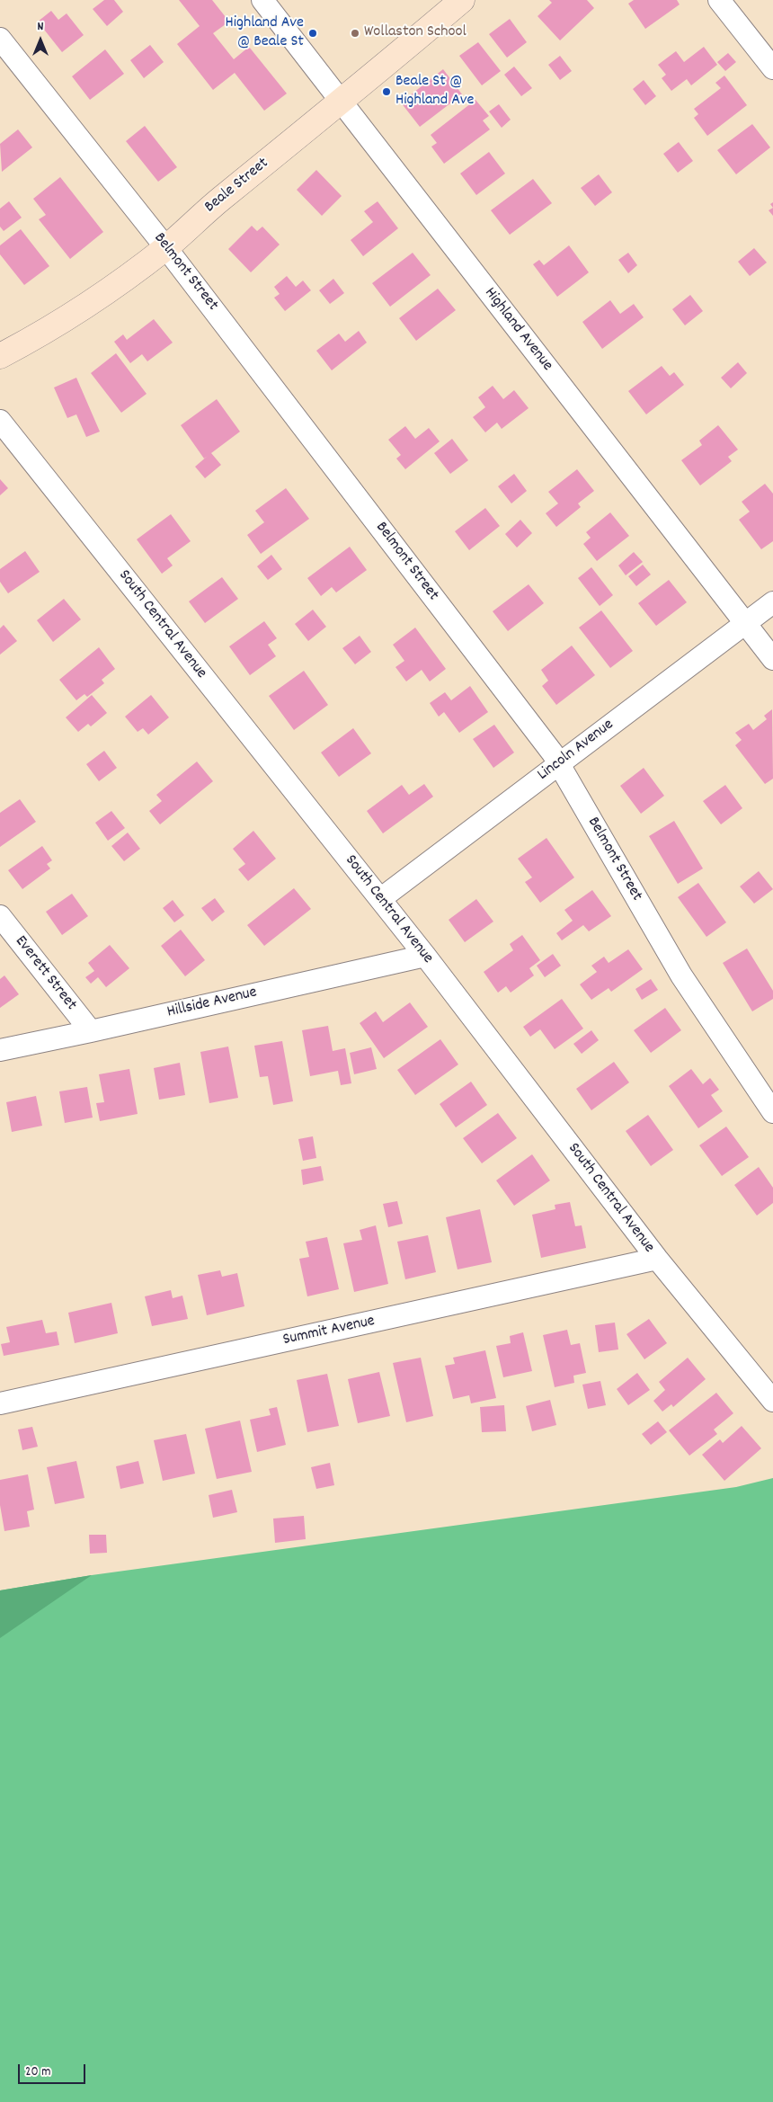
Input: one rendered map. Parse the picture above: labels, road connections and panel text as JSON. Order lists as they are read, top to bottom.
{
  "streets": {
    "main road": ["Beale Street"],
    "street": [
      "Belmont Street",
      "Highland Avenue",
      "South Central Avenue",
      "Lincoln Avenue",
      "Everett Street",
      "Hillside Avenue",
      "Summit Avenue"
    ]
  },
  "crossings": [
    ["Beale Street", "Belmont Street"],
    ["Beale Street", "Highland Avenue"],
    ["Belmont Street", "Lincoln Avenue"],
    ["Highland Avenue", "Lincoln Avenue"],
    ["South Central Avenue", "Lincoln Avenue"],
    ["South Central Avenue", "Hillside Avenue"],
    ["South Central Avenue", "Summit Avenue"],
    ["Everett Street", "Hillside Avenue"]
  ],
  "places": ["Highland Ave @ Beale St", "Wollaston School", "Beale St @ Highland Ave"],
  "scale_bar": "20 m",
  "north": "top"
}
